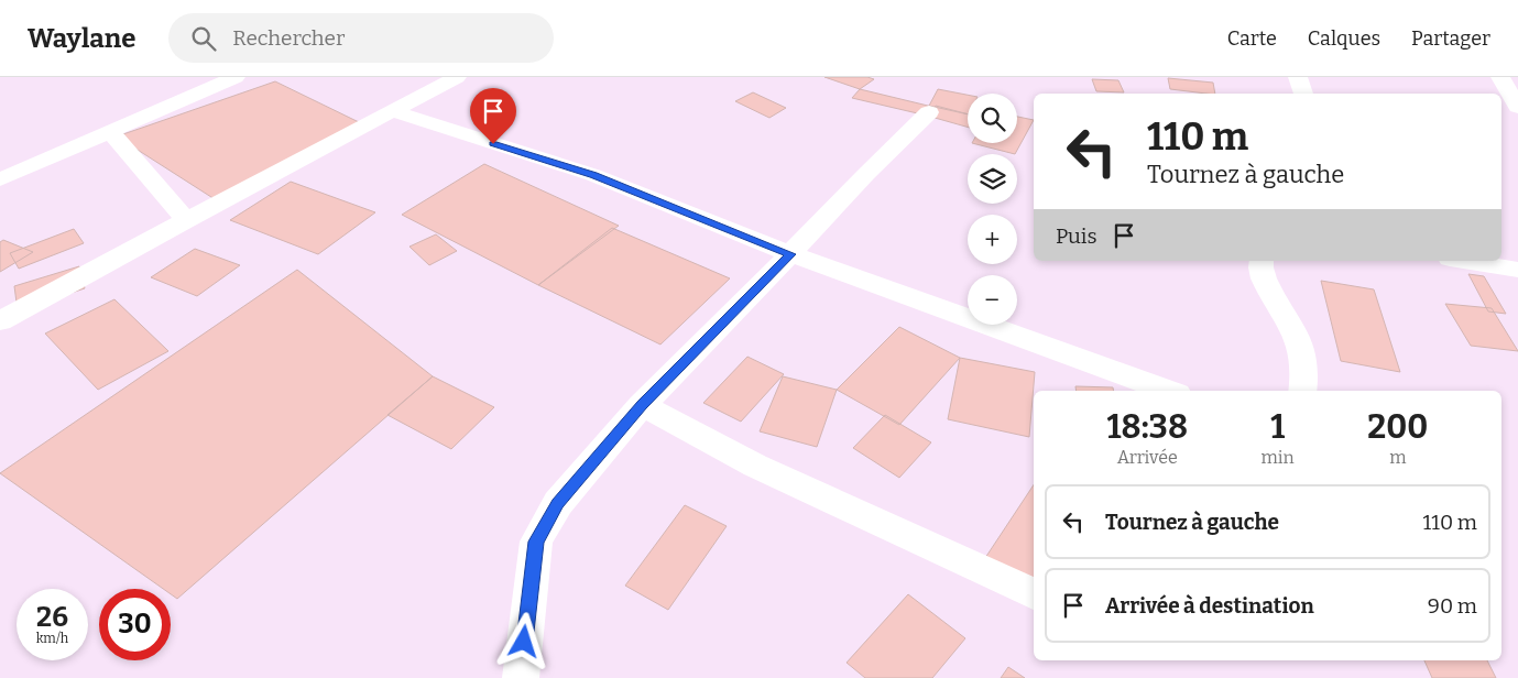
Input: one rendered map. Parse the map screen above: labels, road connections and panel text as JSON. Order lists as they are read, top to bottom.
{
  "page": {
    "header": "Waylane",
    "search": "Rechercher",
    "nav": ["Carte", "Calques", "Partager"],
    "map_buttons": ["+", "−"],
    "turn": ["110 m", "Tournez à gauche"],
    "then": "Puis",
    "eta": [
      "18:38",
      "Arrivée",
      "1",
      "min",
      "200",
      "m"
    ],
    "list": [
      {
        "name": "Tournez à gauche",
        "value": "110 m"
      },
      {
        "name": "Arrivée à destination",
        "value": "90 m"
      }
    ],
    "speed": "26 km/h",
    "limit": "30"
  }
}
